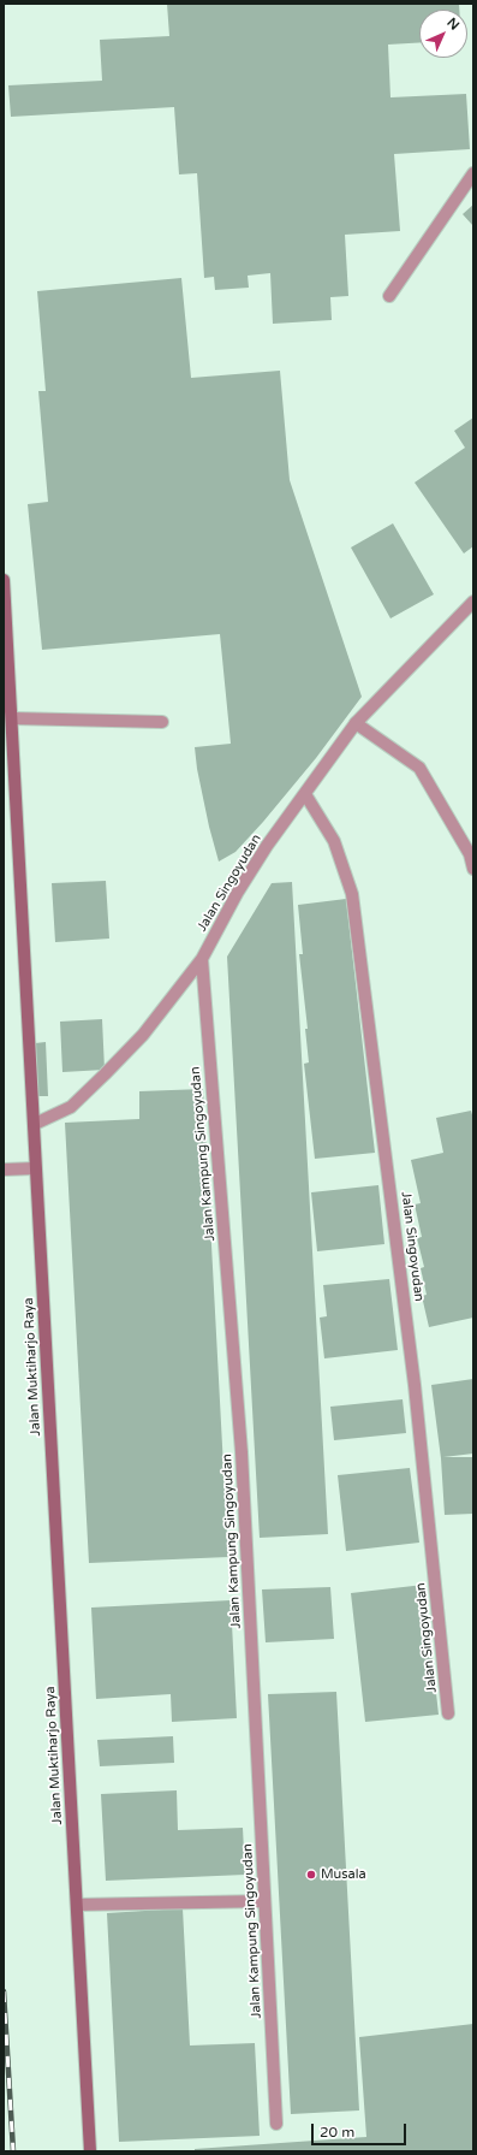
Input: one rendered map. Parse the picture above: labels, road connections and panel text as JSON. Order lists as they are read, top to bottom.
{
  "streets": {
    "street": ["Jalan Singoyudan", "Jalan Kampung Singoyudan", "Jalan Muktiharjo Raya"]
  },
  "crossings": [
    ["Jalan Singoyudan", "Jalan Kampung Singoyudan"],
    ["Jalan Singoyudan", "Jalan Muktiharjo Raya"]
  ],
  "places": ["Musala"],
  "scale_bar": "20 m",
  "north": "top right"
}
